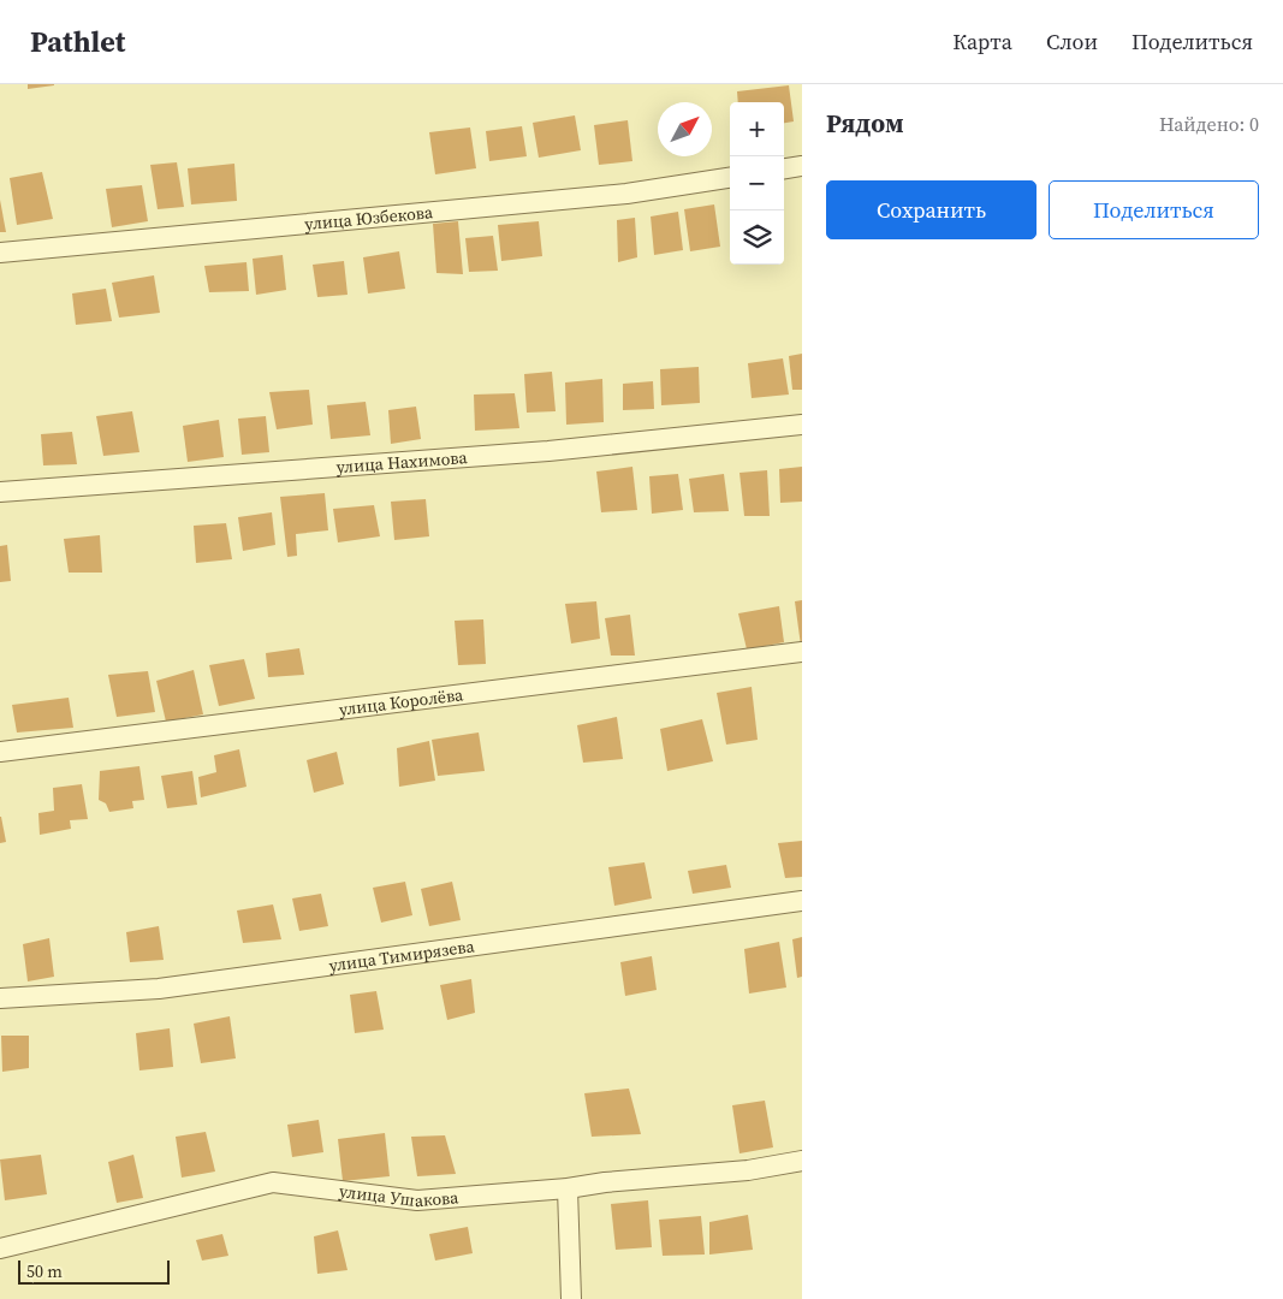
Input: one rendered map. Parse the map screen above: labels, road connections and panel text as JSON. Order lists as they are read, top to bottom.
{
  "streets": {
    "street": [
      "улица Юзбекова",
      "улица Нахимова",
      "улица Королёва",
      "улица Тимирязева",
      "улица Ушакова"
    ]
  },
  "scale_bar": "50 m",
  "north": "top right",
  "page": {
    "header": "Pathlet",
    "nav": ["Карта", "Слои", "Поделиться"],
    "heading": ["Рядом", "Найдено: 0"],
    "map_buttons": ["+", "−"],
    "buttons": ["Сохранить", "Поделиться"],
    "scale": "50 m"
  }
}
